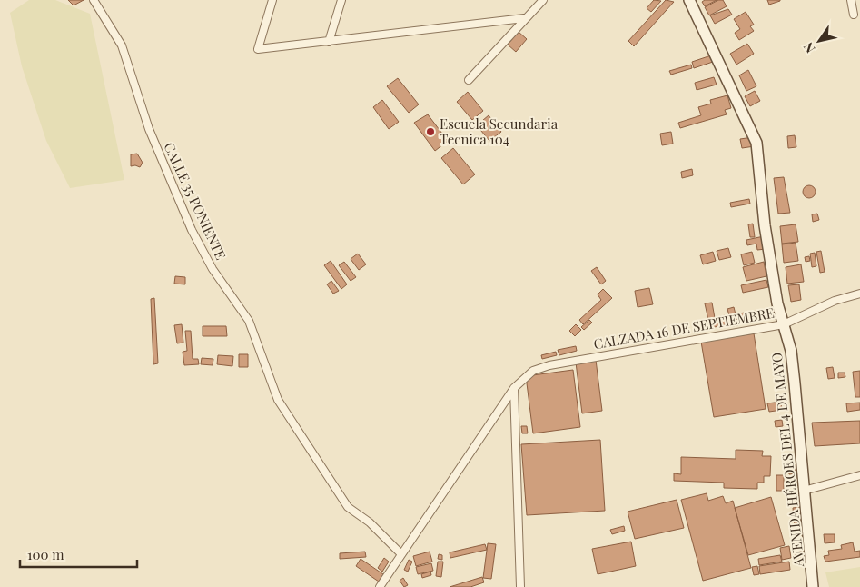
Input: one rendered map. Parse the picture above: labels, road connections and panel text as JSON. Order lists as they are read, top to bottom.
{
  "streets": {
    "main road": ["AVENIDA HÉROES DEL 4 DE MAYO"],
    "street": ["CALLE 35 PONIENTE", "CALZADA 16 DE SEPTIEMBRE"]
  },
  "crossings": [
    ["CALLE 35 PONIENTE", "CALZADA 16 DE SEPTIEMBRE"],
    ["CALZADA 16 DE SEPTIEMBRE", "AVENIDA HÉROES DEL 4 DE MAYO"]
  ],
  "places": ["Escuela Secundaria Tecnica 104"],
  "scale_bar": "100 m",
  "north": "bottom left"
}
